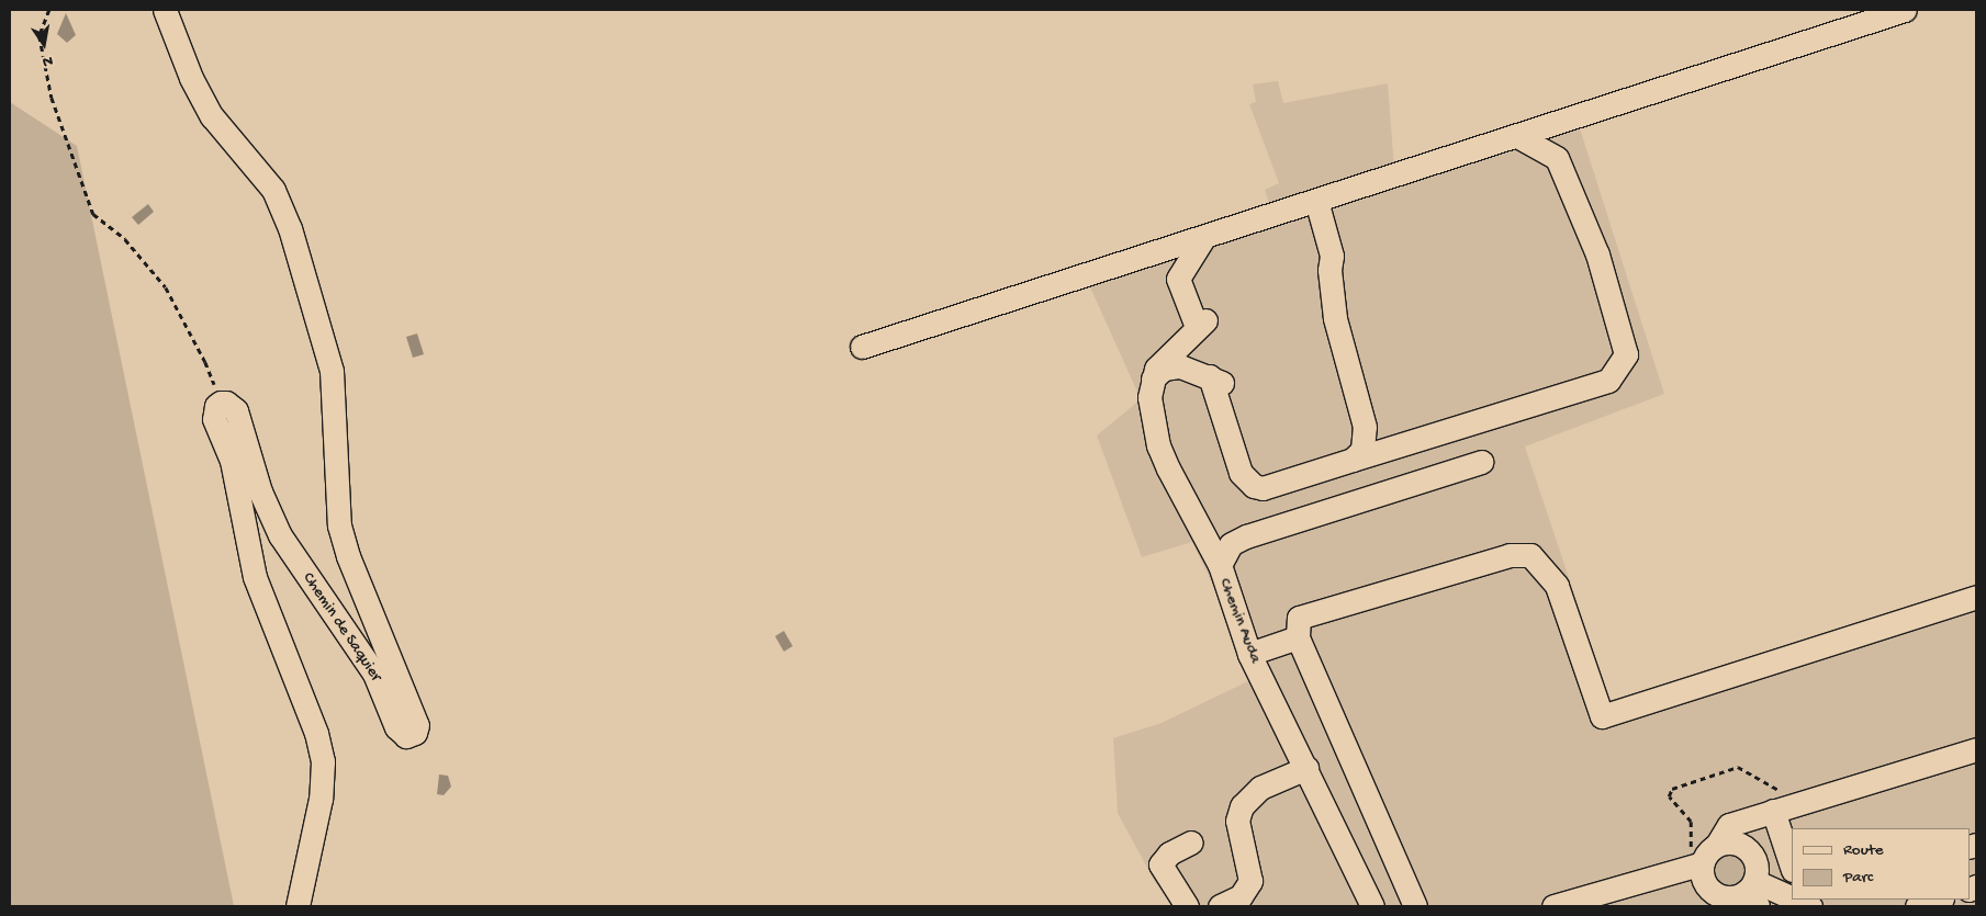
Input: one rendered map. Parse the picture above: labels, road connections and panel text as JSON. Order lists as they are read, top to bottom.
{
  "streets": {
    "street": ["Chemin Auda", "Chemin de Saquier"]
  },
  "legend": ["Route", "Parc"],
  "north": "bottom"
}
